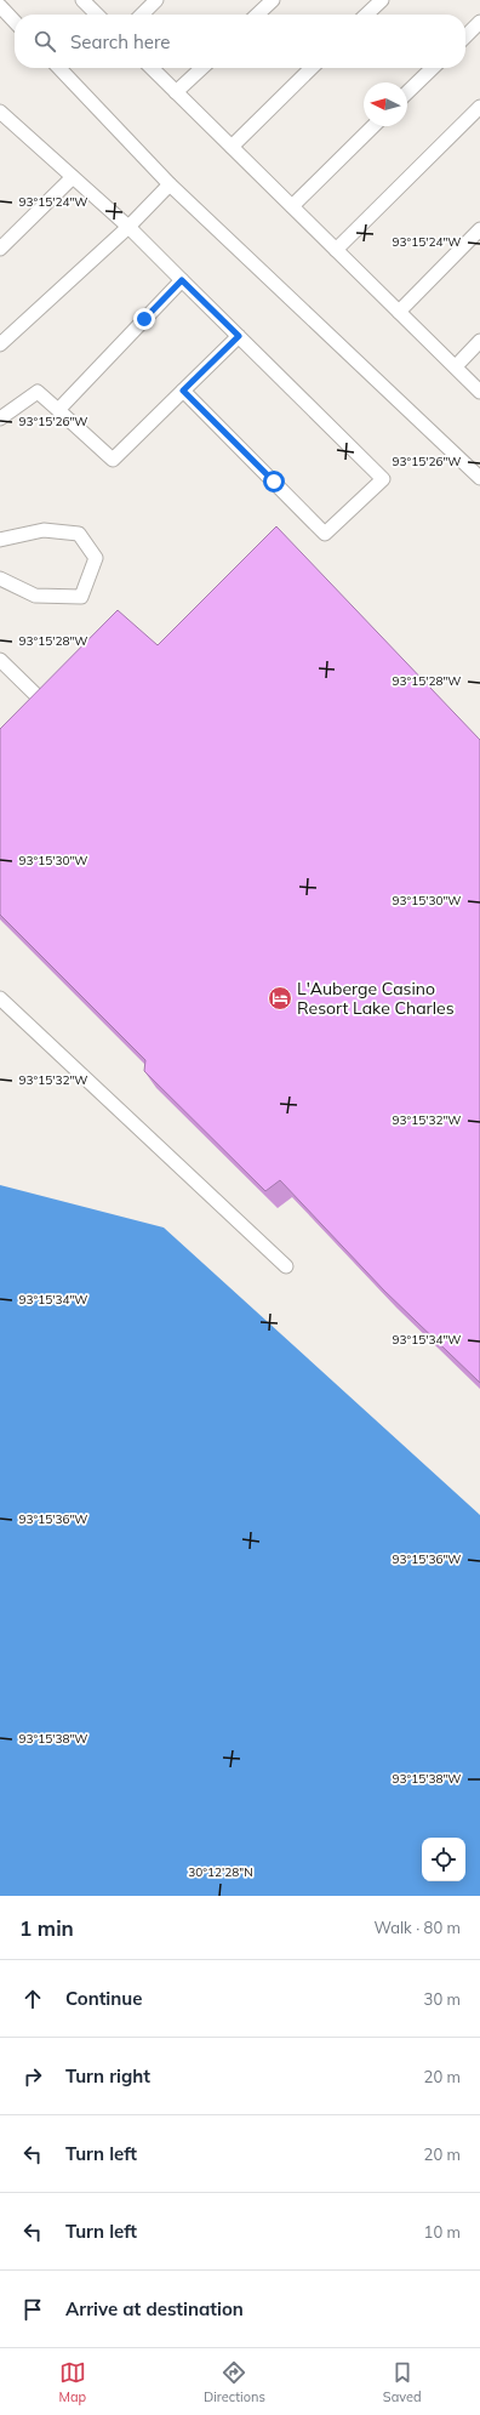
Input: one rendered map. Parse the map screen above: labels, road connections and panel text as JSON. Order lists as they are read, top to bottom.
{
  "places": {
    "hotel": ["L'Auberge Casino Resort Lake Charles"]
  },
  "north": "left",
  "page": {
    "search": "Search here",
    "heading": ["1 min", "Walk · 80 m"],
    "list": [
      ["Continue", "30 m"],
      ["Turn right", "20 m"],
      ["Turn left", "20 m"],
      ["Turn left", "10 m"],
      "Arrive at destination"
    ],
    "nav": ["Map", "Directions", "Saved"]
  },
  "coordinates": [
    "93°15'24\"W",
    "93°15'26\"W",
    "93°15'28\"W",
    "93°15'30\"W",
    "93°15'32\"W",
    "93°15'34\"W",
    "93°15'36\"W",
    "93°15'38\"W",
    "30°12'28\"N"
  ]
}
